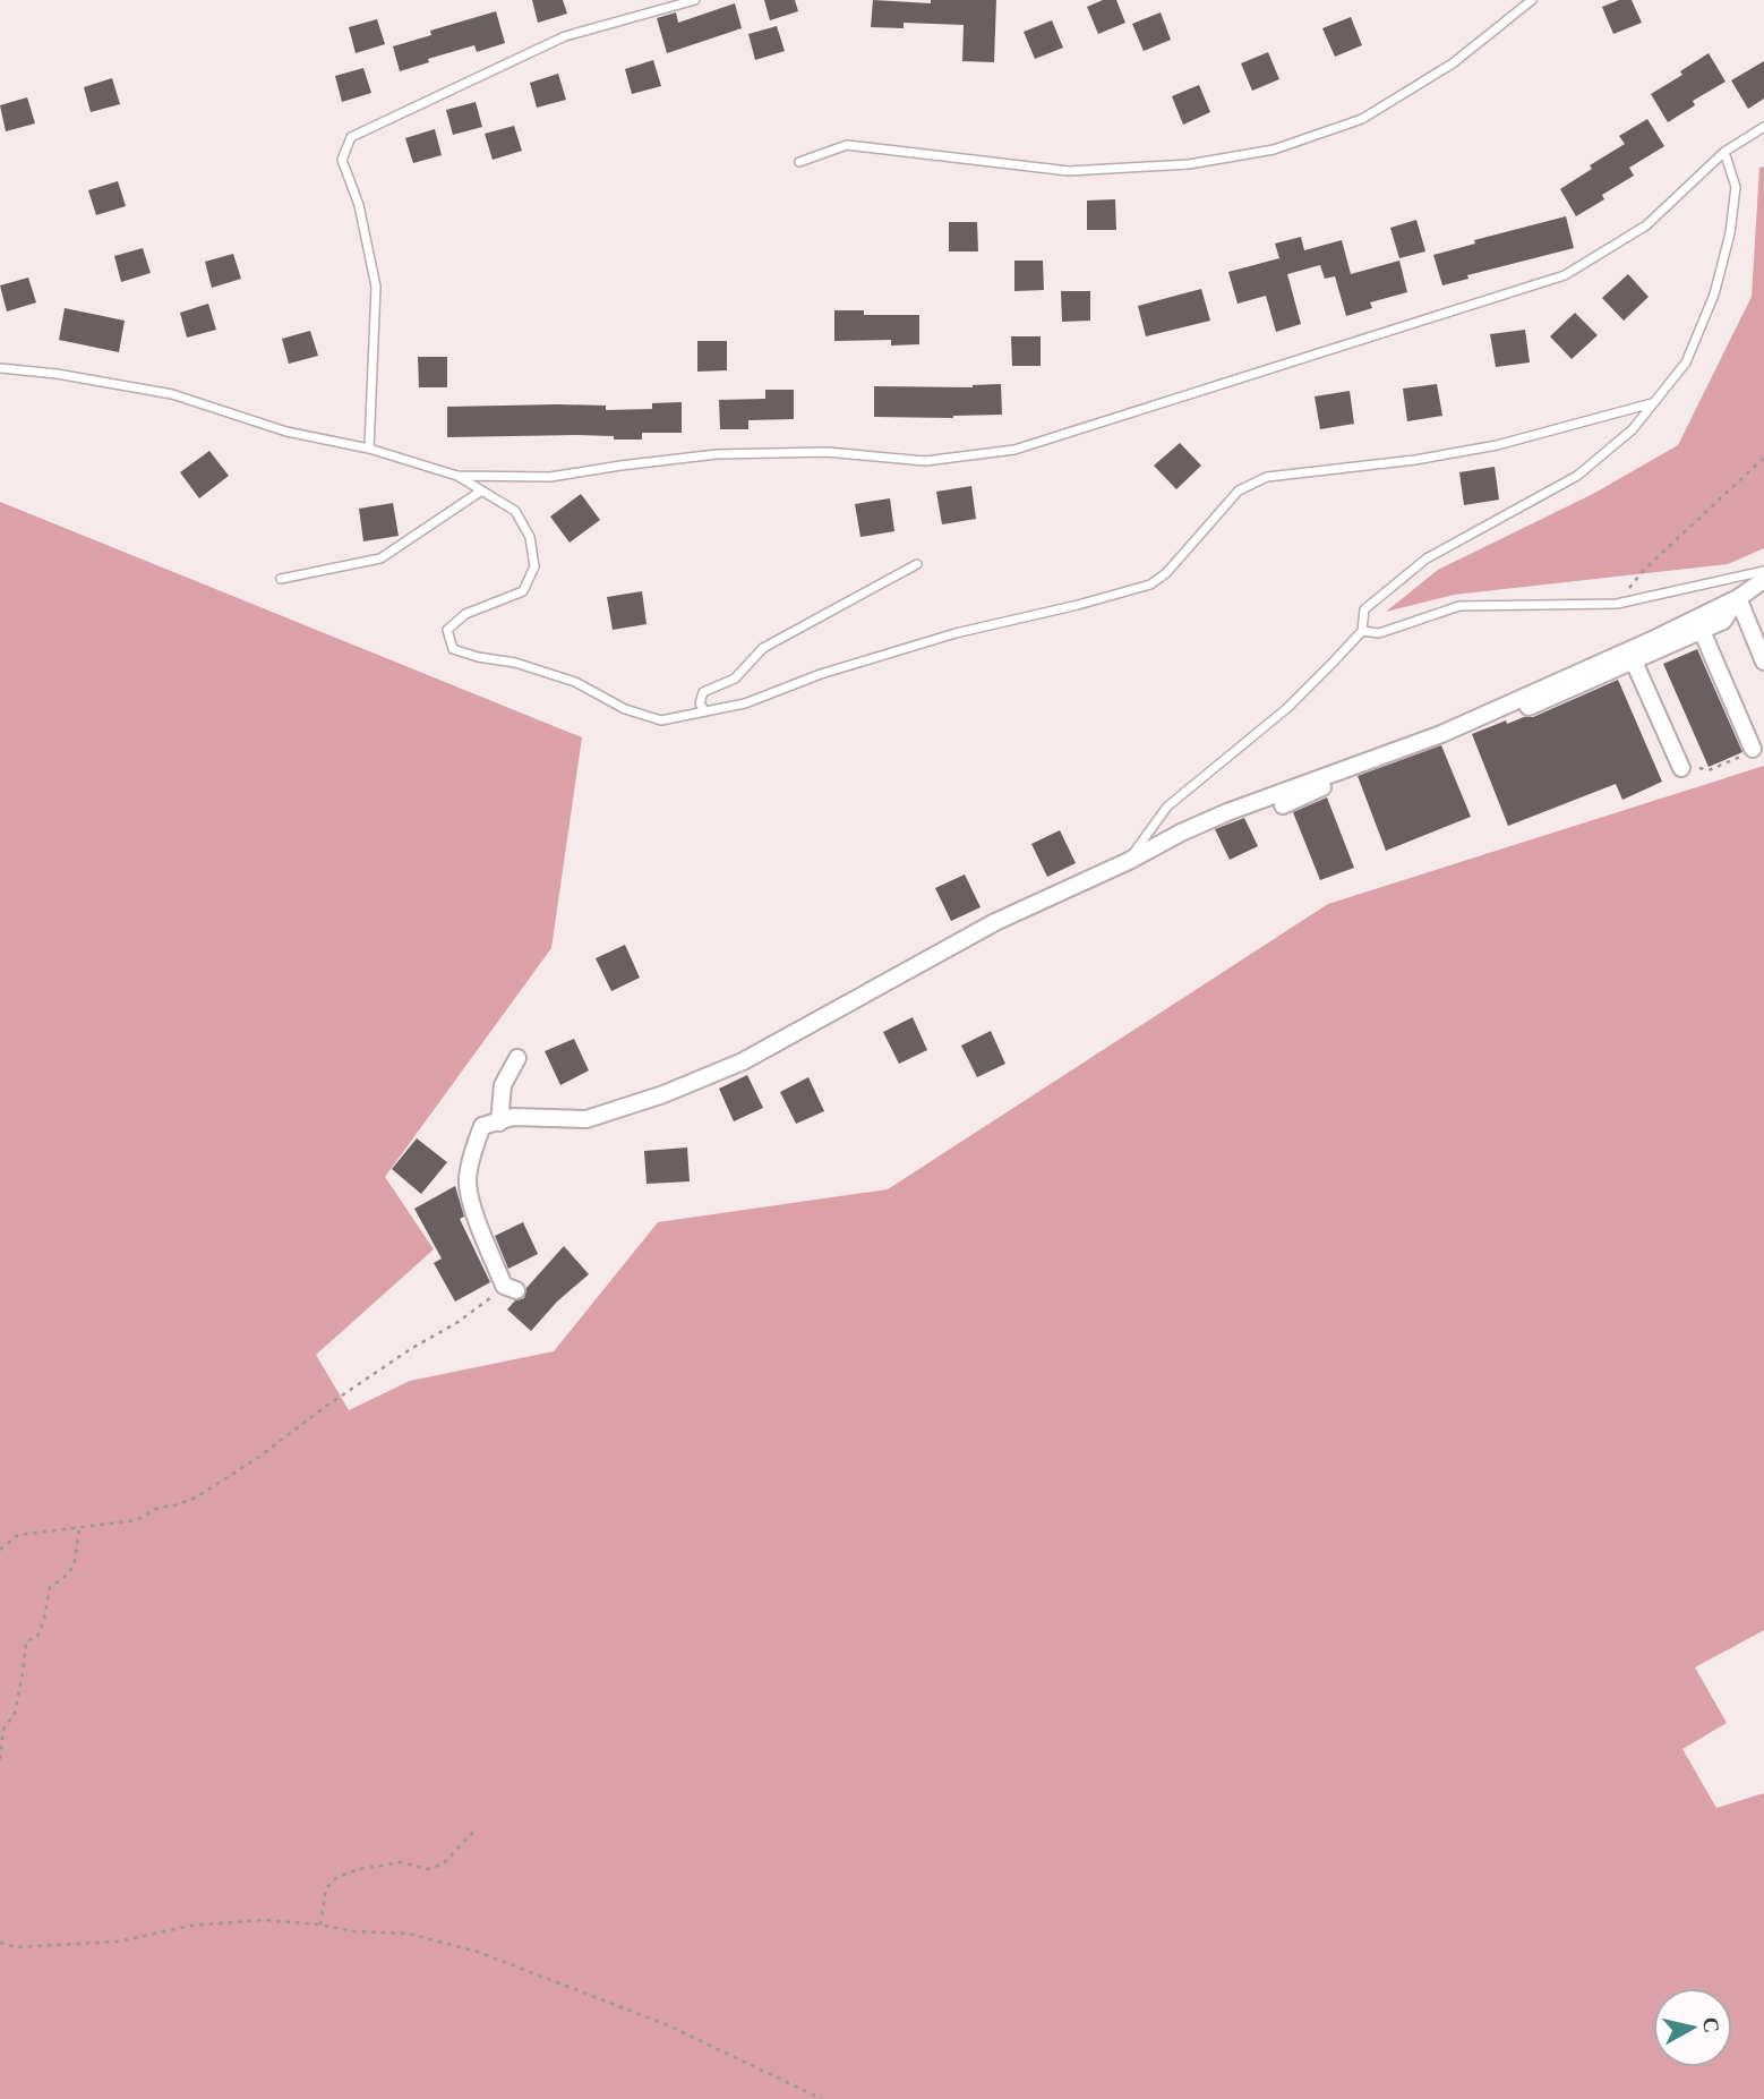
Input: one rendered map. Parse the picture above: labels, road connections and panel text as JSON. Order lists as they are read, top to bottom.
{
  "north": "right"
}
